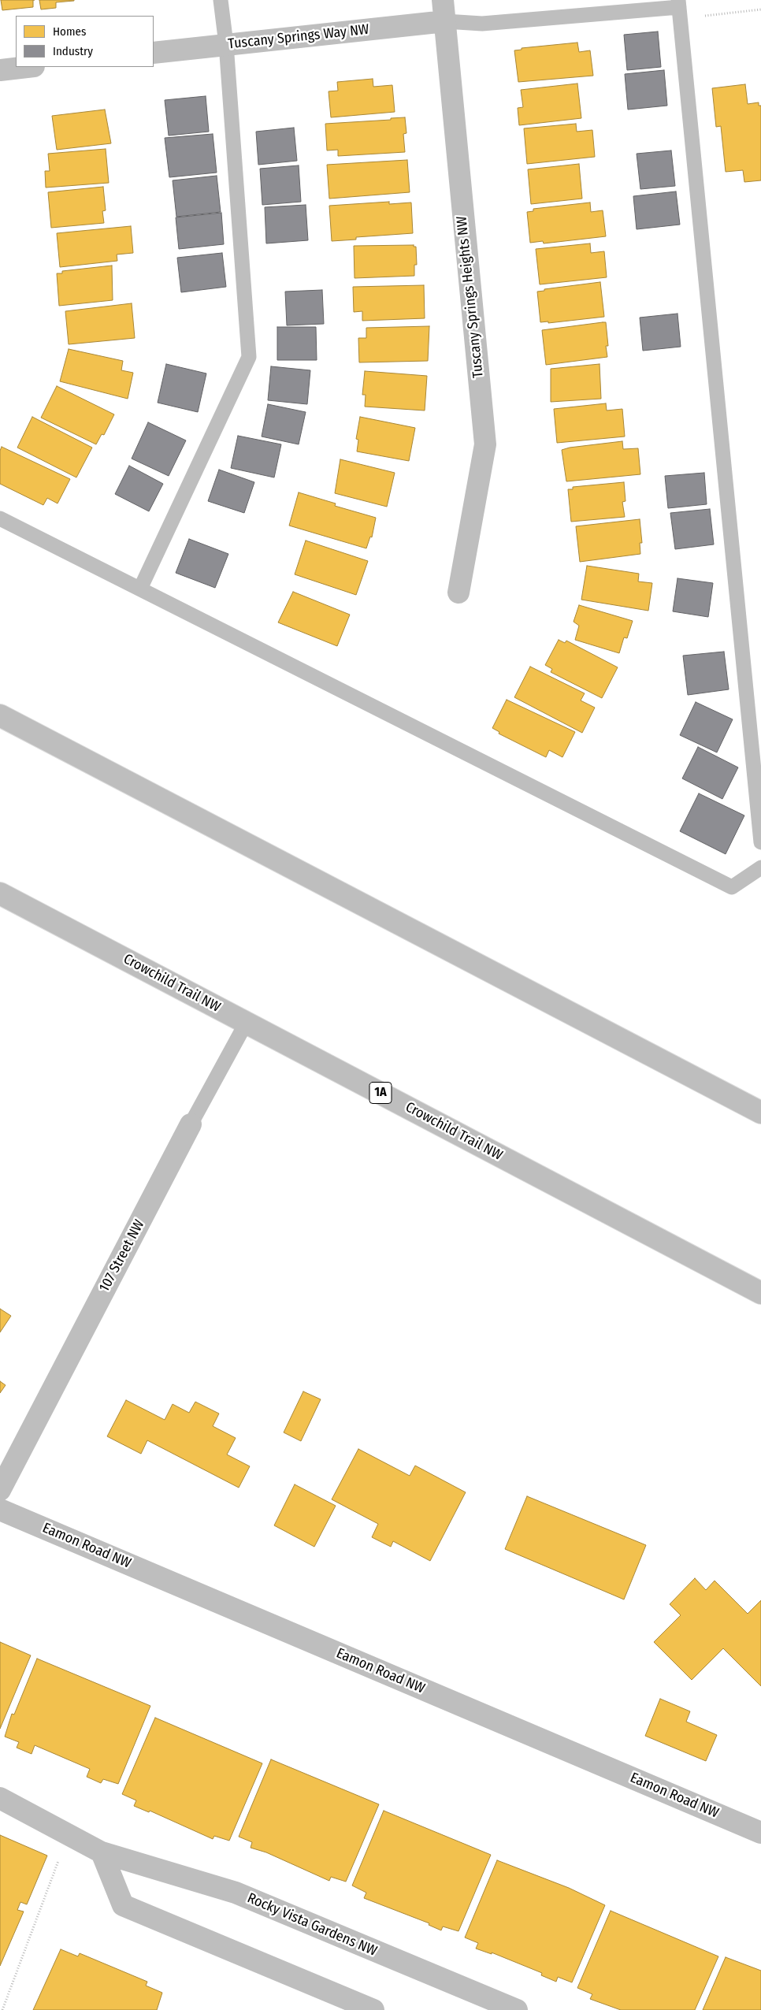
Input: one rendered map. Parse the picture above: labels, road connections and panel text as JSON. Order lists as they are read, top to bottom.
{
  "streets": {
    "main road": [
      "Tuscany Springs Way NW",
      "Tuscany Springs Heights NW",
      "Crowchild Trail NW",
      "1A",
      "107 Street NW",
      "Eamon Road NW",
      "Rocky Vista Gardens NW"
    ]
  },
  "crossings": [
    ["Tuscany Springs Way NW", "Tuscany Springs Heights NW"],
    ["Crowchild Trail NW", "107 Street NW"]
  ],
  "legend": ["Homes", "Industry"]
}
